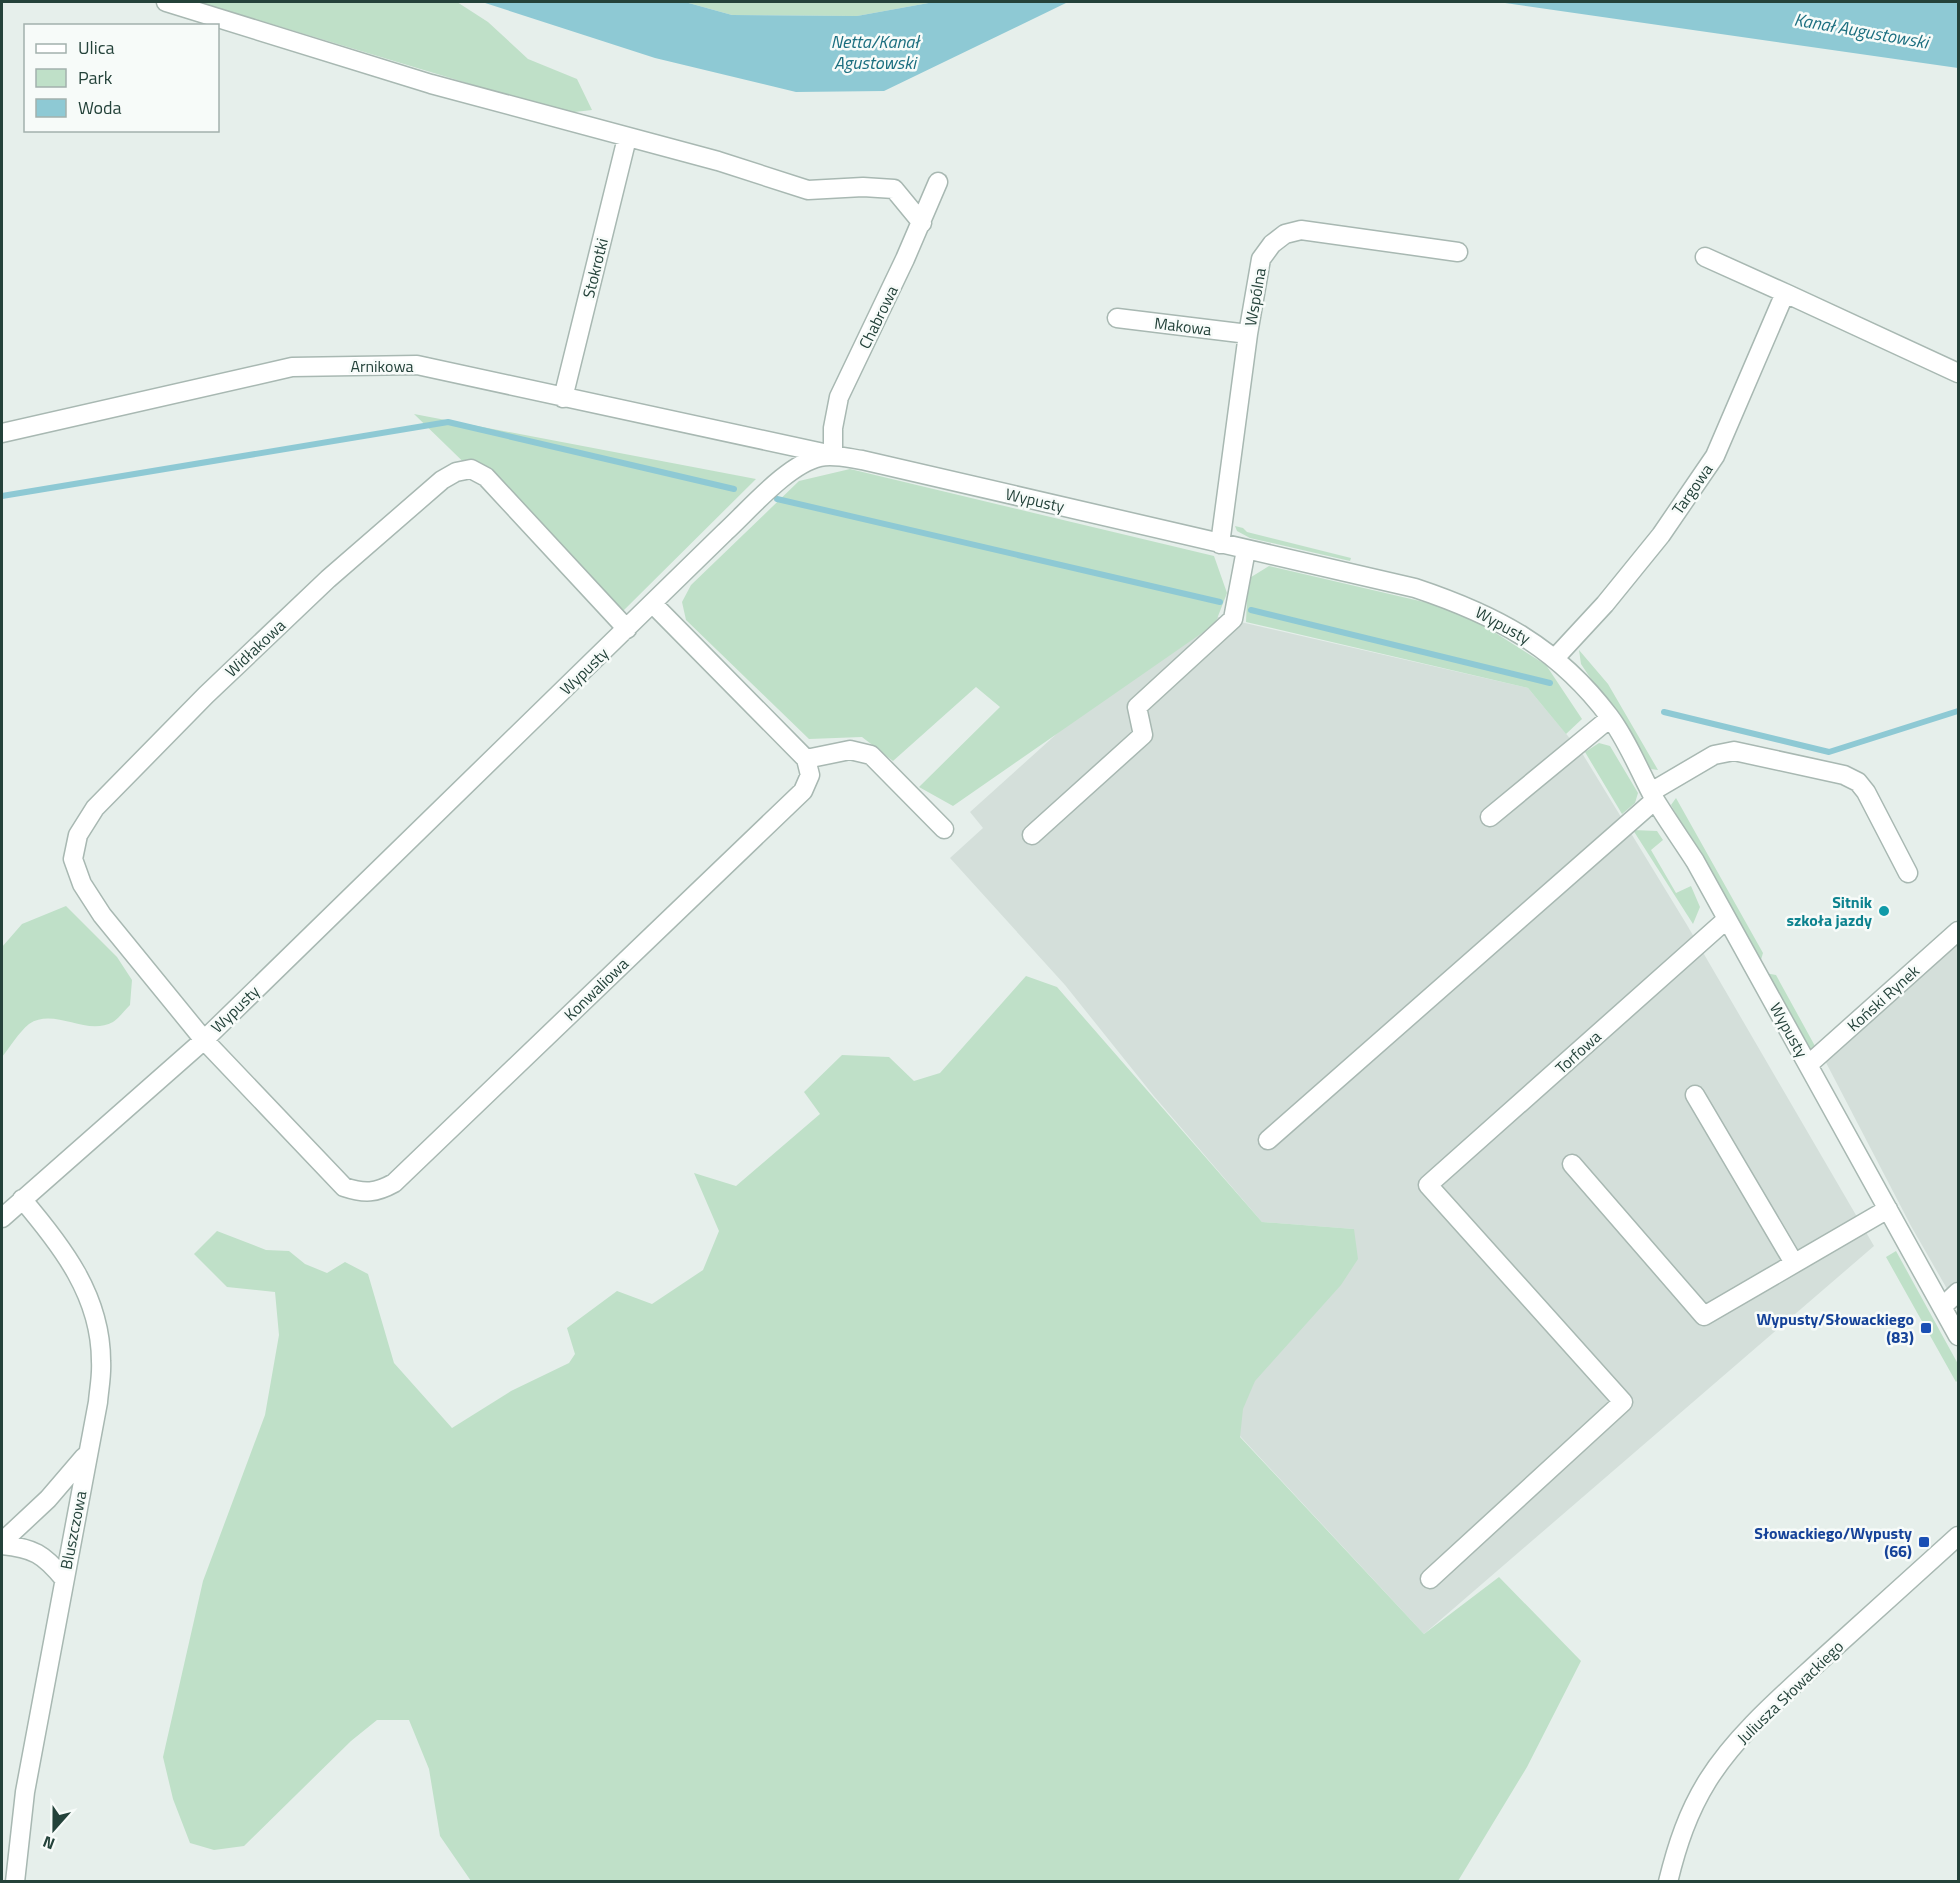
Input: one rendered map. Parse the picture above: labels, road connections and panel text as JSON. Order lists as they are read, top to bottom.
{
  "streets": {
    "street": [
      "Stokrotki",
      "Wspólna",
      "Chabrowa",
      "Makowa",
      "Arnikowa",
      "Targowa",
      "Wypusty",
      "Widłakowa",
      "Konwaliowa",
      "Koński Rynek",
      "Torfowa",
      "Bluszczowa",
      "Juliusza Słowackiego"
    ]
  },
  "crossings": [
    ["Stokrotki", "Arnikowa"],
    ["Wspólna", "Makowa"],
    ["Wspólna", "Wypusty"],
    ["Chabrowa", "Arnikowa"],
    ["Chabrowa", "Wypusty"],
    ["Arnikowa", "Wypusty"],
    ["Targowa", "Wypusty"],
    ["Wypusty", "Widłakowa"],
    ["Wypusty", "Konwaliowa"],
    ["Wypusty", "Koński Rynek"],
    ["Wypusty", "Torfowa"],
    ["Wypusty", "Bluszczowa"],
    ["Widłakowa", "Konwaliowa"]
  ],
  "water": ["Kanał Augustowski", "Netta/Kanał Agustowski"],
  "places": {
    "other": ["Sitnik szkoła jazdy"],
    "transit": ["Wypusty/Słowackiego (83)", "Słowackiego/Wypusty (66)"]
  },
  "legend": ["Ulica", "Park", "Woda"],
  "north": "bottom"
}
